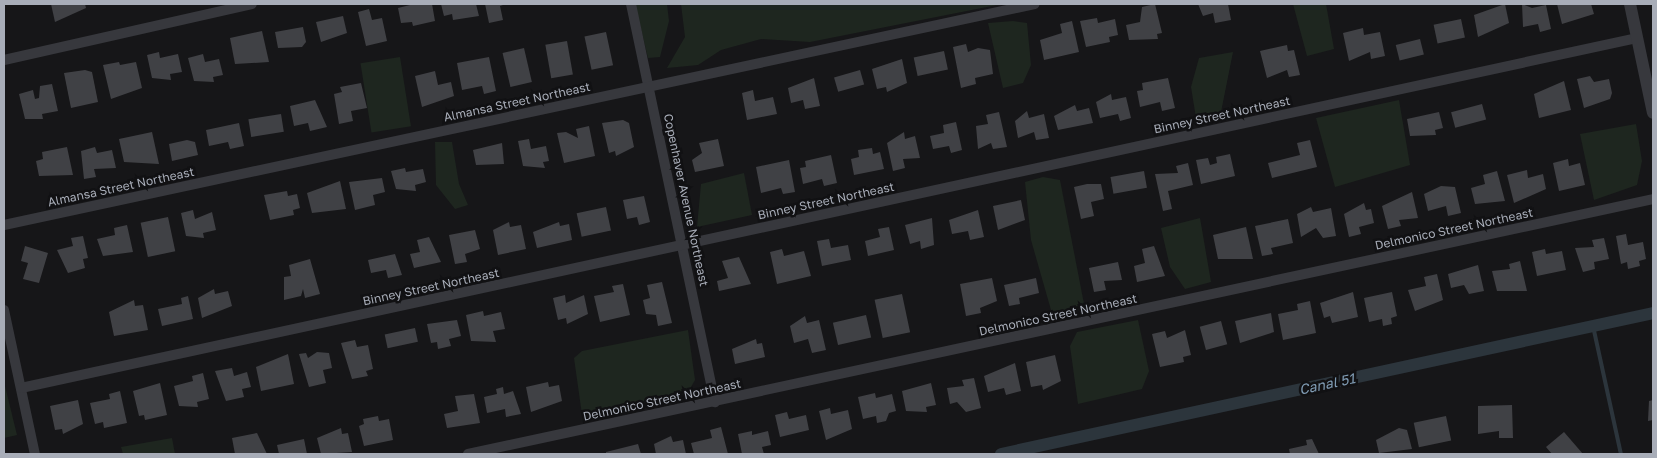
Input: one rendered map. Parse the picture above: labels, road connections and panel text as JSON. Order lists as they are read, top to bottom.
{
  "streets": {
    "street": [
      "Almansa Street Northeast",
      "Binney Street Northeast",
      "Copenhaver Avenue Northeast",
      "Delmonico Street Northeast"
    ]
  },
  "crossings": [
    ["Almansa Street Northeast", "Copenhaver Avenue Northeast"],
    ["Binney Street Northeast", "Copenhaver Avenue Northeast"],
    ["Copenhaver Avenue Northeast", "Delmonico Street Northeast"]
  ],
  "water": ["Canal 51"]
}
